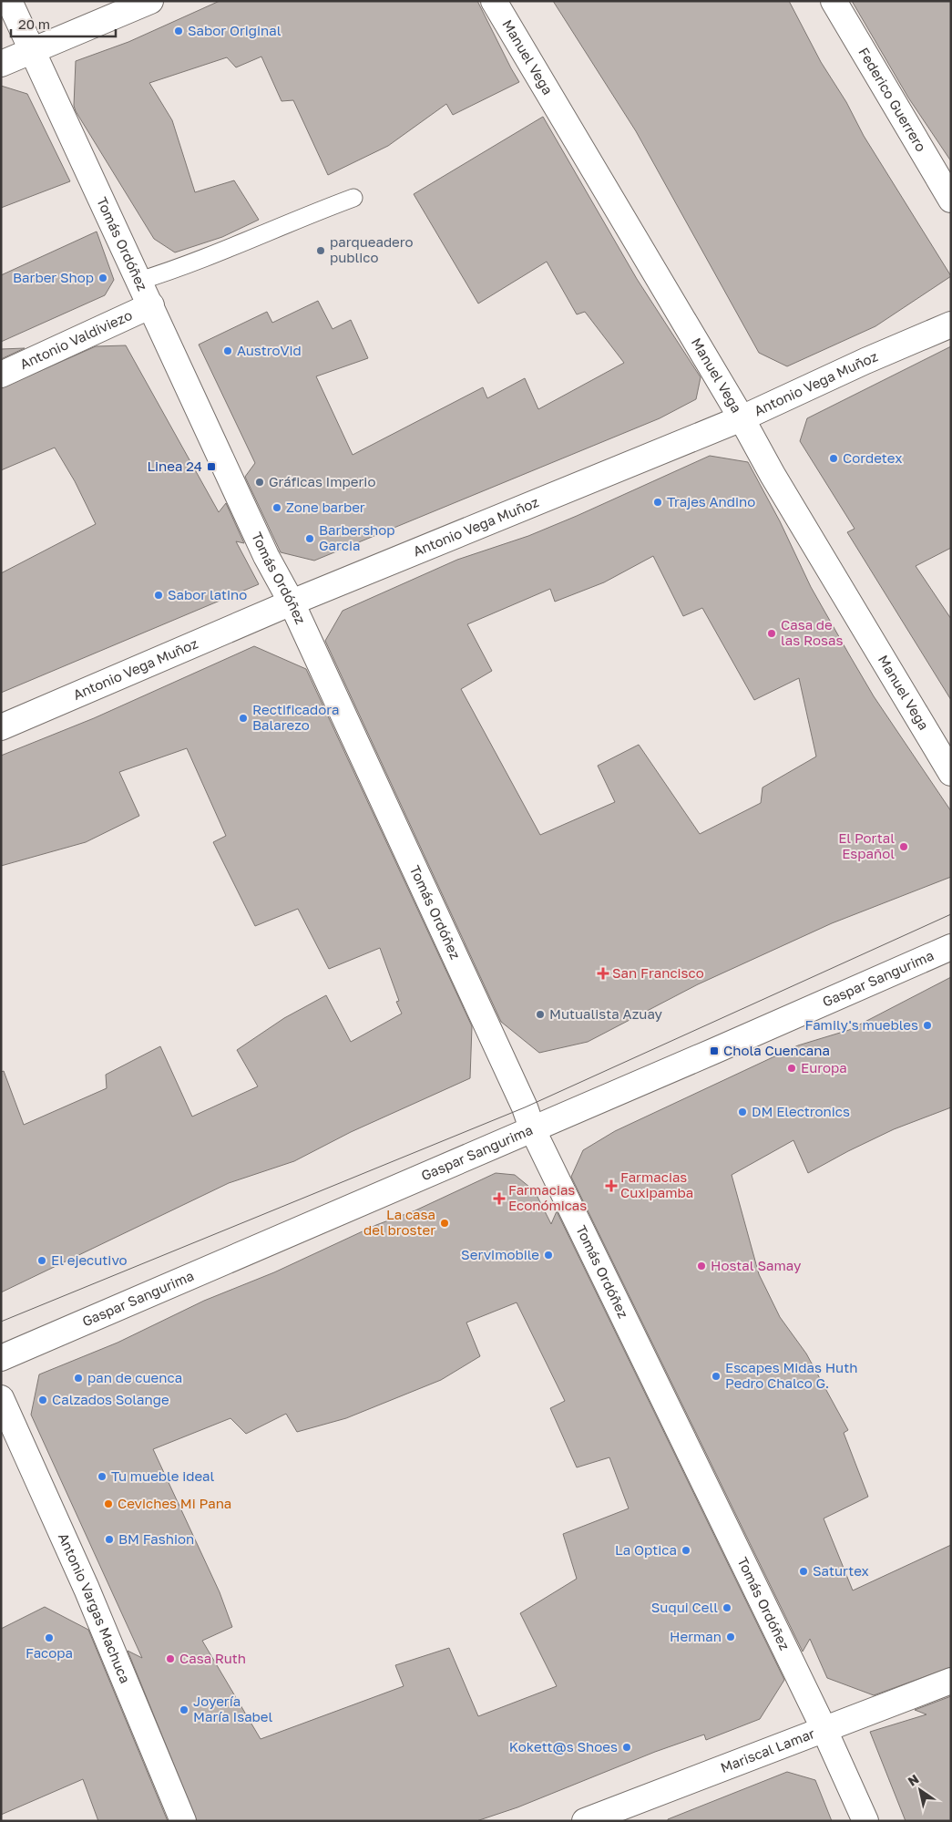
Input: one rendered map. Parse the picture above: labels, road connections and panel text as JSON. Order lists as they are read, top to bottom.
{
  "streets": {
    "street": [
      "Manuel Vega",
      "Federico Guerrero",
      "Tomás Ordóñez",
      "Antonio Valdiviezo",
      "Antonio Vega Muñoz",
      "Gaspar Sangurima",
      "Antonio Vargas Machuca",
      "Mariscal Lamar"
    ]
  },
  "crossings": [
    ["Manuel Vega", "Antonio Vega Muñoz"],
    ["Tomás Ordóñez", "Antonio Valdiviezo"],
    ["Tomás Ordóñez", "Antonio Vega Muñoz"],
    ["Tomás Ordóñez", "Gaspar Sangurima"],
    ["Tomás Ordóñez", "Mariscal Lamar"]
  ],
  "places": {
    "other": [
      "Sabor Original",
      "parqueadero publico",
      "Barber Shop",
      "AustroVid",
      "Cordetex",
      "Gráficas Imperio",
      "Trajes Andino",
      "Zone barber",
      "Barbershop Garcia",
      "Sabor latino",
      "Casa de las Rosas",
      "Rectificadora Balarezo",
      "El Portal Español",
      "Mutualista Azuay",
      "Family's muebles",
      "Europa",
      "DM Electronics",
      "La casa del broster",
      "Servimobile",
      "El ejecutivo",
      "Hostal Samay",
      "Escapes Midas Huth Pedro Chalco G.",
      "pan de cuenca",
      "Calzados Solange",
      "Tu mueble ideal",
      "Ceviches Mi Pana",
      "BM Fashion",
      "La Optica",
      "Saturtex",
      "Suqui Cell",
      "Herman",
      "Facopa",
      "Casa Ruth",
      "Joyería María Isabel",
      "Kokett@s Shoes"
    ],
    "transit": ["Linea 24", "Chola Cuencana"],
    "health": ["San Francisco", "Farmacias Cuxipamba", "Farmacias Económicas"]
  },
  "scale_bar": "20 m",
  "north": "top left"
}
